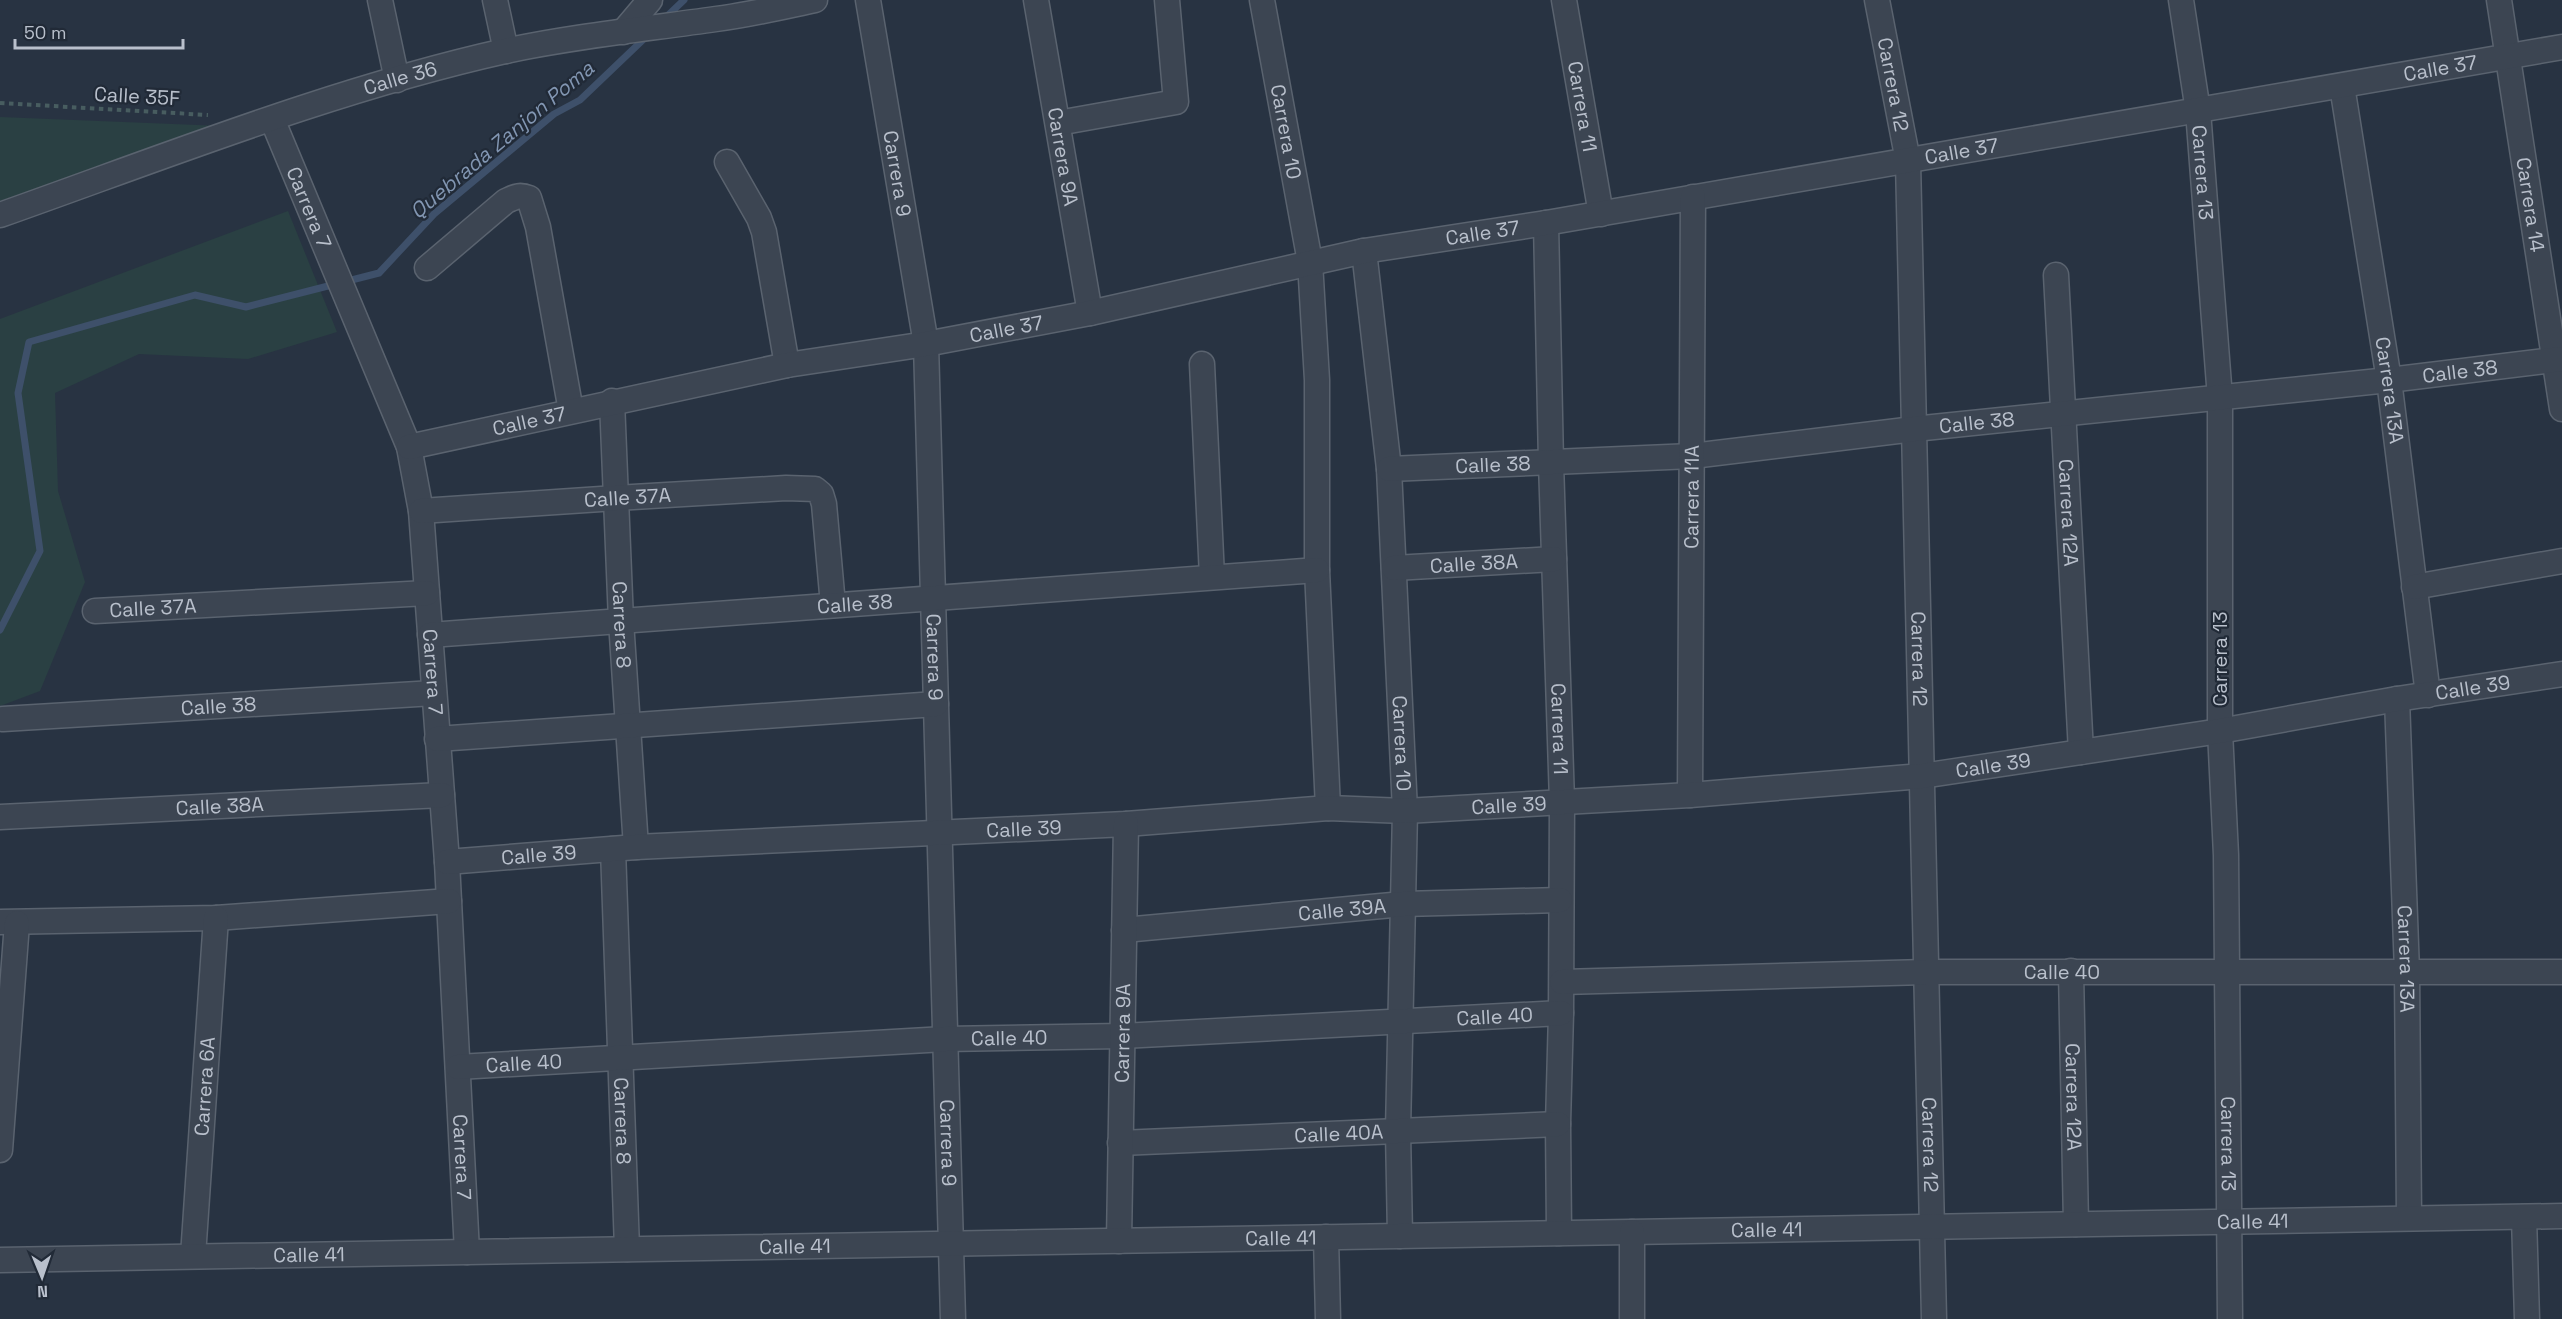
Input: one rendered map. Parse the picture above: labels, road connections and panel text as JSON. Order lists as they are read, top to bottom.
{
  "streets": {
    "street": [
      "Calle 37",
      "Calle 36",
      "Carrera 12",
      "Carrera 11",
      "Carrera 10",
      "Carrera 9A",
      "Carrera 13",
      "Carrera 9",
      "Carrera 14",
      "Carrera 7",
      "Calle 38",
      "Carrera 13A",
      "Carrera 11A",
      "Calle 37A",
      "Carrera 12A",
      "Calle 38A",
      "Carrera 8",
      "Calle 39",
      "Calle 39A",
      "Calle 40",
      "Carrera 6A",
      "Calle 40A",
      "Calle 41"
    ],
    "path": ["Calle 35F"]
  },
  "crossings": [
    ["Calle 37", "Carrera 12"],
    ["Calle 37", "Carrera 11"],
    ["Calle 37", "Carrera 10"],
    ["Calle 37", "Carrera 9A"],
    ["Calle 37", "Carrera 13"],
    ["Calle 37", "Carrera 9"],
    ["Calle 37", "Carrera 14"],
    ["Calle 37", "Carrera 7"],
    ["Calle 37", "Carrera 13A"],
    ["Calle 37", "Carrera 11A"],
    ["Calle 37", "Carrera 8"],
    ["Calle 36", "Carrera 7"],
    ["Carrera 12", "Calle 38"],
    ["Carrera 12", "Calle 39"],
    ["Carrera 12", "Calle 40"],
    ["Carrera 12", "Calle 41"],
    ["Carrera 11", "Calle 38"],
    ["Carrera 11", "Calle 38A"],
    ["Carrera 11", "Calle 39"],
    ["Carrera 11", "Calle 39A"],
    ["Carrera 11", "Calle 40"],
    ["Carrera 11", "Calle 40A"],
    ["Carrera 11", "Calle 41"],
    ["Carrera 10", "Calle 38"],
    ["Carrera 10", "Calle 38A"],
    ["Carrera 10", "Calle 39"],
    ["Carrera 10", "Calle 39A"],
    ["Carrera 10", "Calle 40"],
    ["Carrera 10", "Calle 40A"],
    ["Carrera 10", "Calle 41"],
    ["Carrera 9A", "Calle 39"],
    ["Carrera 9A", "Calle 39A"],
    ["Carrera 9A", "Calle 40"],
    ["Carrera 9A", "Calle 40A"],
    ["Carrera 9A", "Calle 41"],
    ["Carrera 13", "Calle 38"],
    ["Carrera 13", "Calle 39"],
    ["Carrera 13", "Calle 40"],
    ["Carrera 13", "Calle 41"],
    ["Carrera 9", "Calle 38"],
    ["Carrera 9", "Calle 39"],
    ["Carrera 9", "Calle 40"],
    ["Carrera 9", "Calle 41"],
    ["Carrera 14", "Calle 38"],
    ["Carrera 7", "Calle 38"],
    ["Carrera 7", "Calle 37A"],
    ["Carrera 7", "Calle 38A"],
    ["Carrera 7", "Calle 39"],
    ["Carrera 7", "Calle 40"],
    ["Carrera 7", "Calle 41"],
    ["Calle 38", "Carrera 13A"],
    ["Calle 38", "Carrera 11A"],
    ["Calle 38", "Calle 37A"],
    ["Calle 38", "Carrera 12A"],
    ["Calle 38", "Carrera 8"],
    ["Carrera 13A", "Calle 39"],
    ["Carrera 13A", "Calle 40"],
    ["Carrera 13A", "Calle 41"],
    ["Carrera 11A", "Calle 39"],
    ["Calle 37A", "Carrera 8"],
    ["Carrera 12A", "Calle 39"],
    ["Carrera 12A", "Calle 40"],
    ["Carrera 12A", "Calle 41"],
    ["Carrera 8", "Calle 39"],
    ["Carrera 8", "Calle 40"],
    ["Carrera 8", "Calle 41"],
    ["Carrera 6A", "Calle 41"]
  ],
  "water": ["Quebrada Zanjon Poma"],
  "scale_bar": "50 m",
  "north": "bottom"
}
